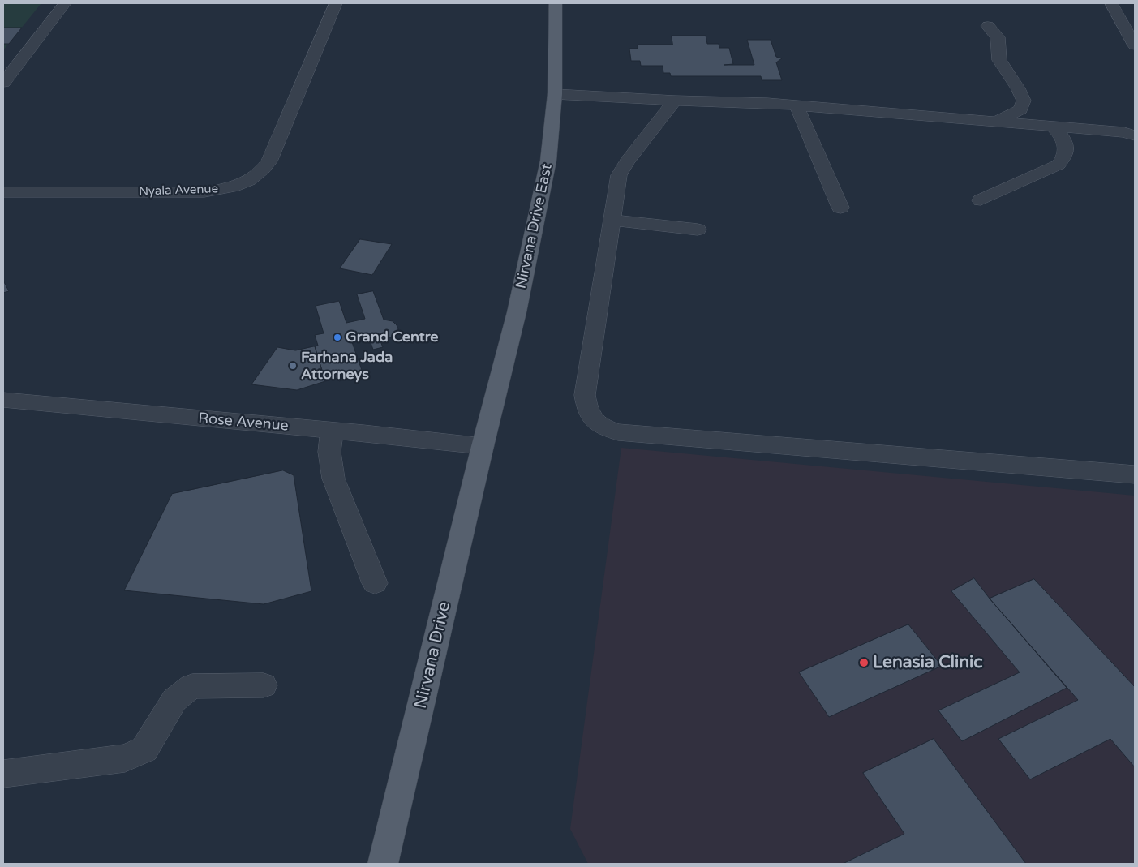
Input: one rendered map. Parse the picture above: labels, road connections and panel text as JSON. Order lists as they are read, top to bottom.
{
  "streets": {
    "main road": ["Nirvana Drive East", "Nirvana Drive"],
    "street": ["Nyala Avenue", "Rose Avenue"]
  },
  "crossings": [
    ["Nirvana Drive East", "Rose Avenue"],
    ["Nirvana Drive East", "Nirvana Drive"],
    ["Rose Avenue", "Nirvana Drive"]
  ],
  "places": ["Grand Centre", "Farhana Jada Attorneys", "Lenasia Clinic"]
}
